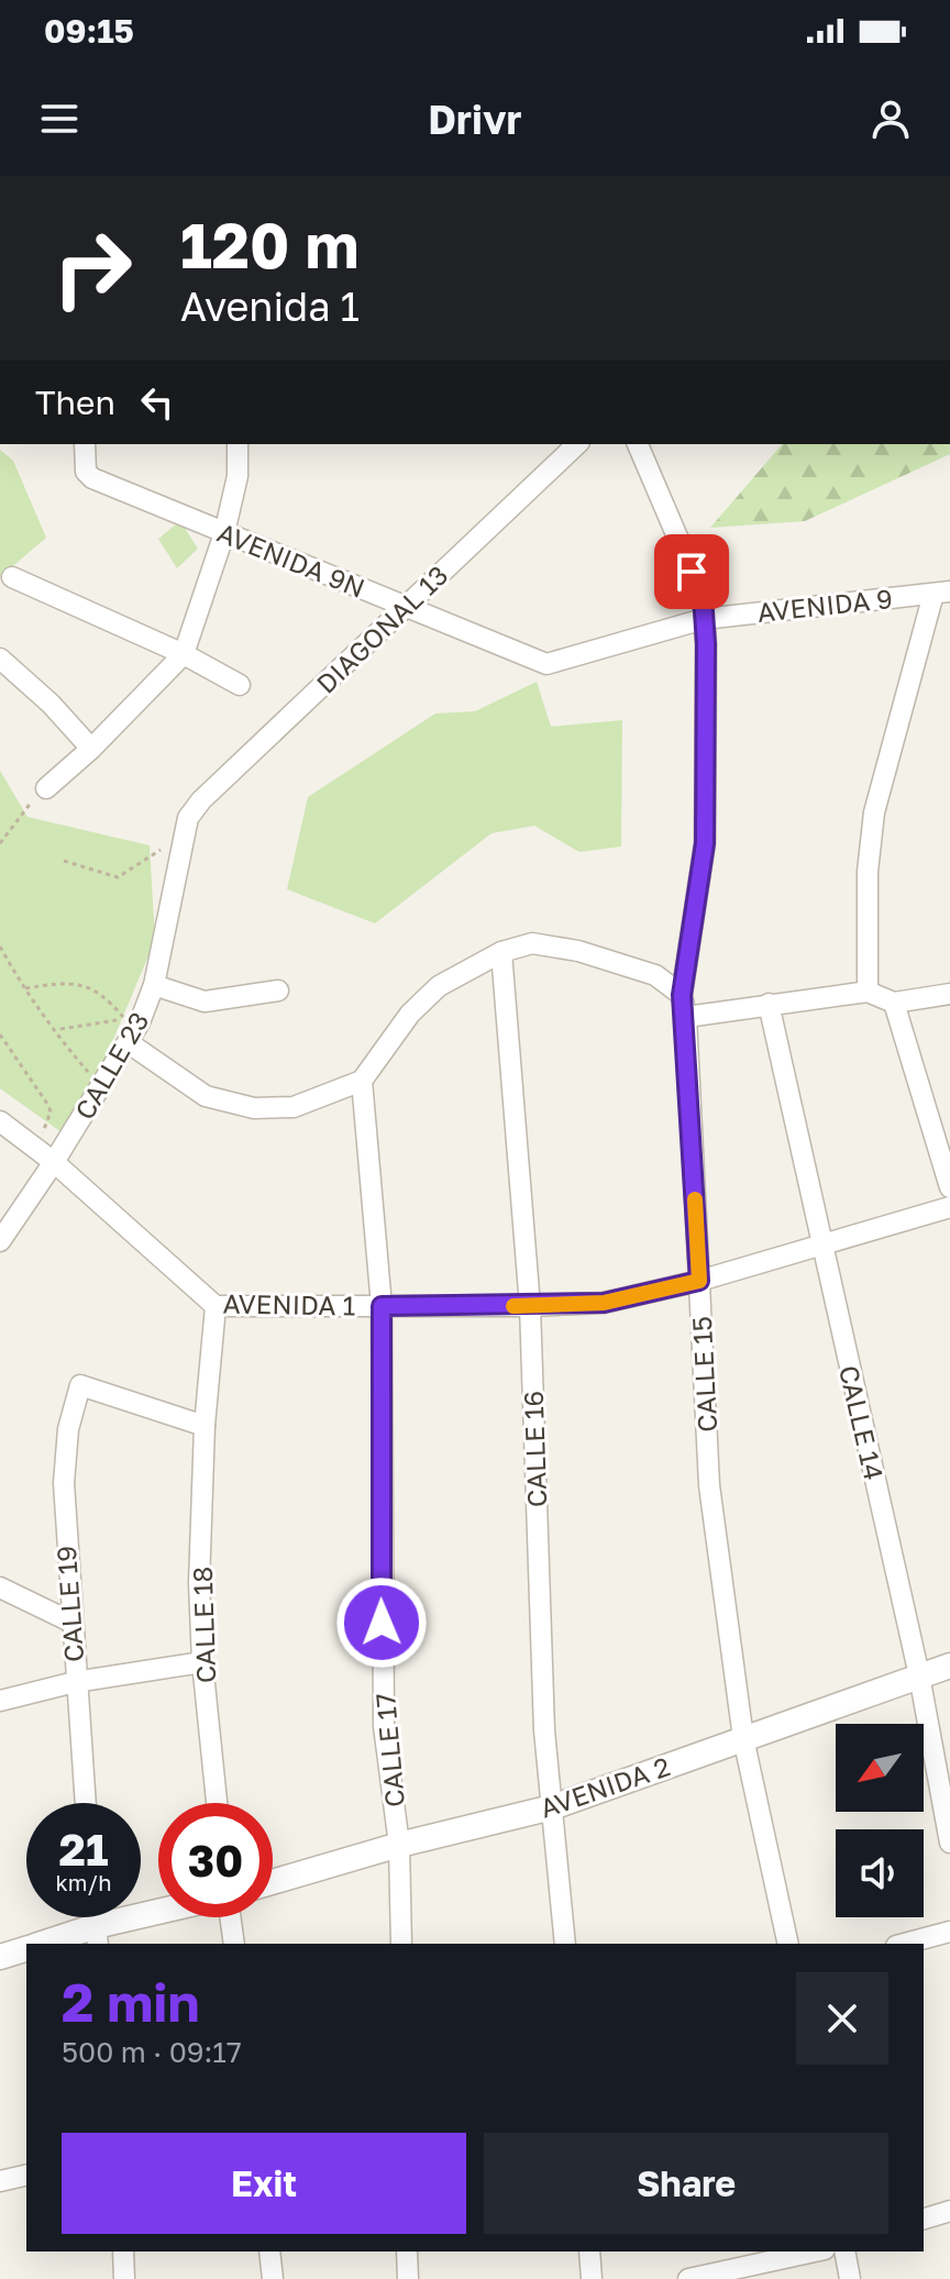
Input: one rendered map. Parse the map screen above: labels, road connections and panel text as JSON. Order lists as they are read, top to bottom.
{
  "streets": {
    "street": [
      "AVENIDA 9N",
      "AVENIDA 9",
      "DIAGONAL 13",
      "CALLE 23",
      "AVENIDA 1",
      "CALLE 15",
      "CALLE 14",
      "CALLE 16",
      "CALLE 19",
      "CALLE 18",
      "CALLE 17",
      "AVENIDA 2"
    ]
  },
  "crossings": [
    ["AVENIDA 9N", "AVENIDA 9"],
    ["AVENIDA 9N", "DIAGONAL 13"],
    ["AVENIDA 9", "CALLE 15"],
    ["DIAGONAL 13", "CALLE 23"],
    ["CALLE 23", "AVENIDA 1"],
    ["AVENIDA 1", "CALLE 15"],
    ["AVENIDA 1", "CALLE 14"],
    ["AVENIDA 1", "CALLE 16"],
    ["AVENIDA 1", "CALLE 18"],
    ["AVENIDA 1", "CALLE 17"],
    ["CALLE 15", "AVENIDA 2"],
    ["CALLE 14", "AVENIDA 2"],
    ["CALLE 16", "AVENIDA 2"],
    ["CALLE 19", "CALLE 18"],
    ["CALLE 17", "AVENIDA 2"]
  ],
  "north": "bottom left",
  "page": {
    "status": "09:15",
    "header": "Drivr",
    "turn": ["120 m", "Avenida 1"],
    "then": "Then",
    "speed": "21 km/h",
    "limit": "30",
    "heading": ["2 min", "500 m · 09:17"],
    "buttons": ["Exit", "Share"]
  }
}
